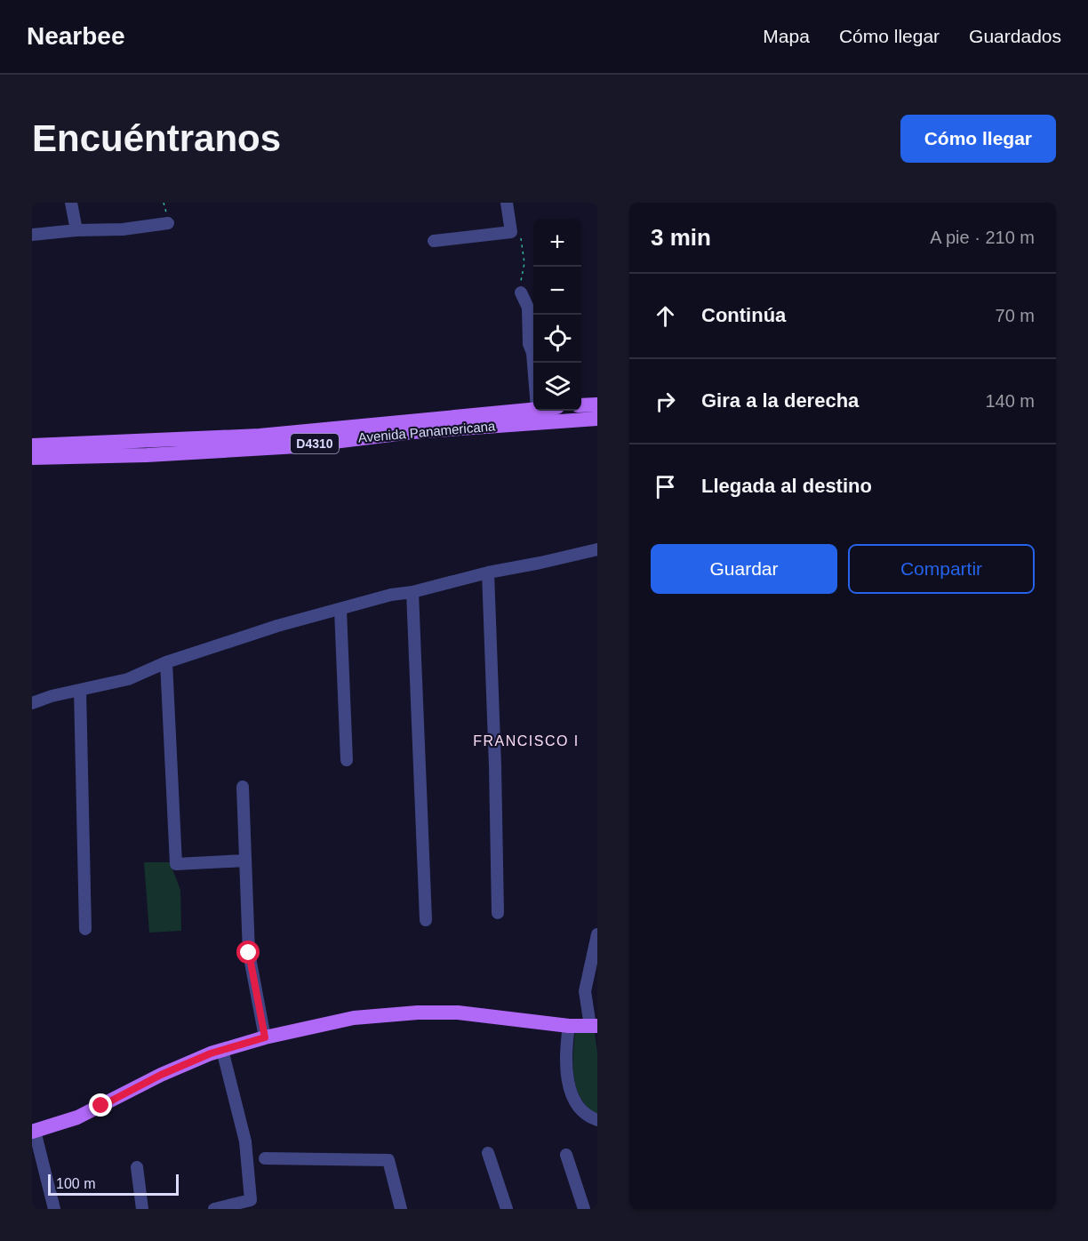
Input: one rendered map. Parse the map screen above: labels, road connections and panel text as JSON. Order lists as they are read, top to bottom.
{
  "streets": {
    "main road": ["Avenida Panamericana", "D4310"]
  },
  "districts": ["FRANCISCO I"],
  "scale_bar": "100 m",
  "page": {
    "header": "Nearbee",
    "nav": ["Mapa", "Cómo llegar", "Guardados"],
    "buttons": [
      "Cómo llegar",
      ["Guardar", "Compartir"]
    ],
    "title": "Encuéntranos",
    "heading": ["3 min", "A pie · 210 m"],
    "map_buttons": ["+", "−"],
    "list": [
      ["Continúa", "70 m"],
      ["Gira a la derecha", "140 m"],
      "Llegada al destino"
    ],
    "scale": "100 m"
  }
}
